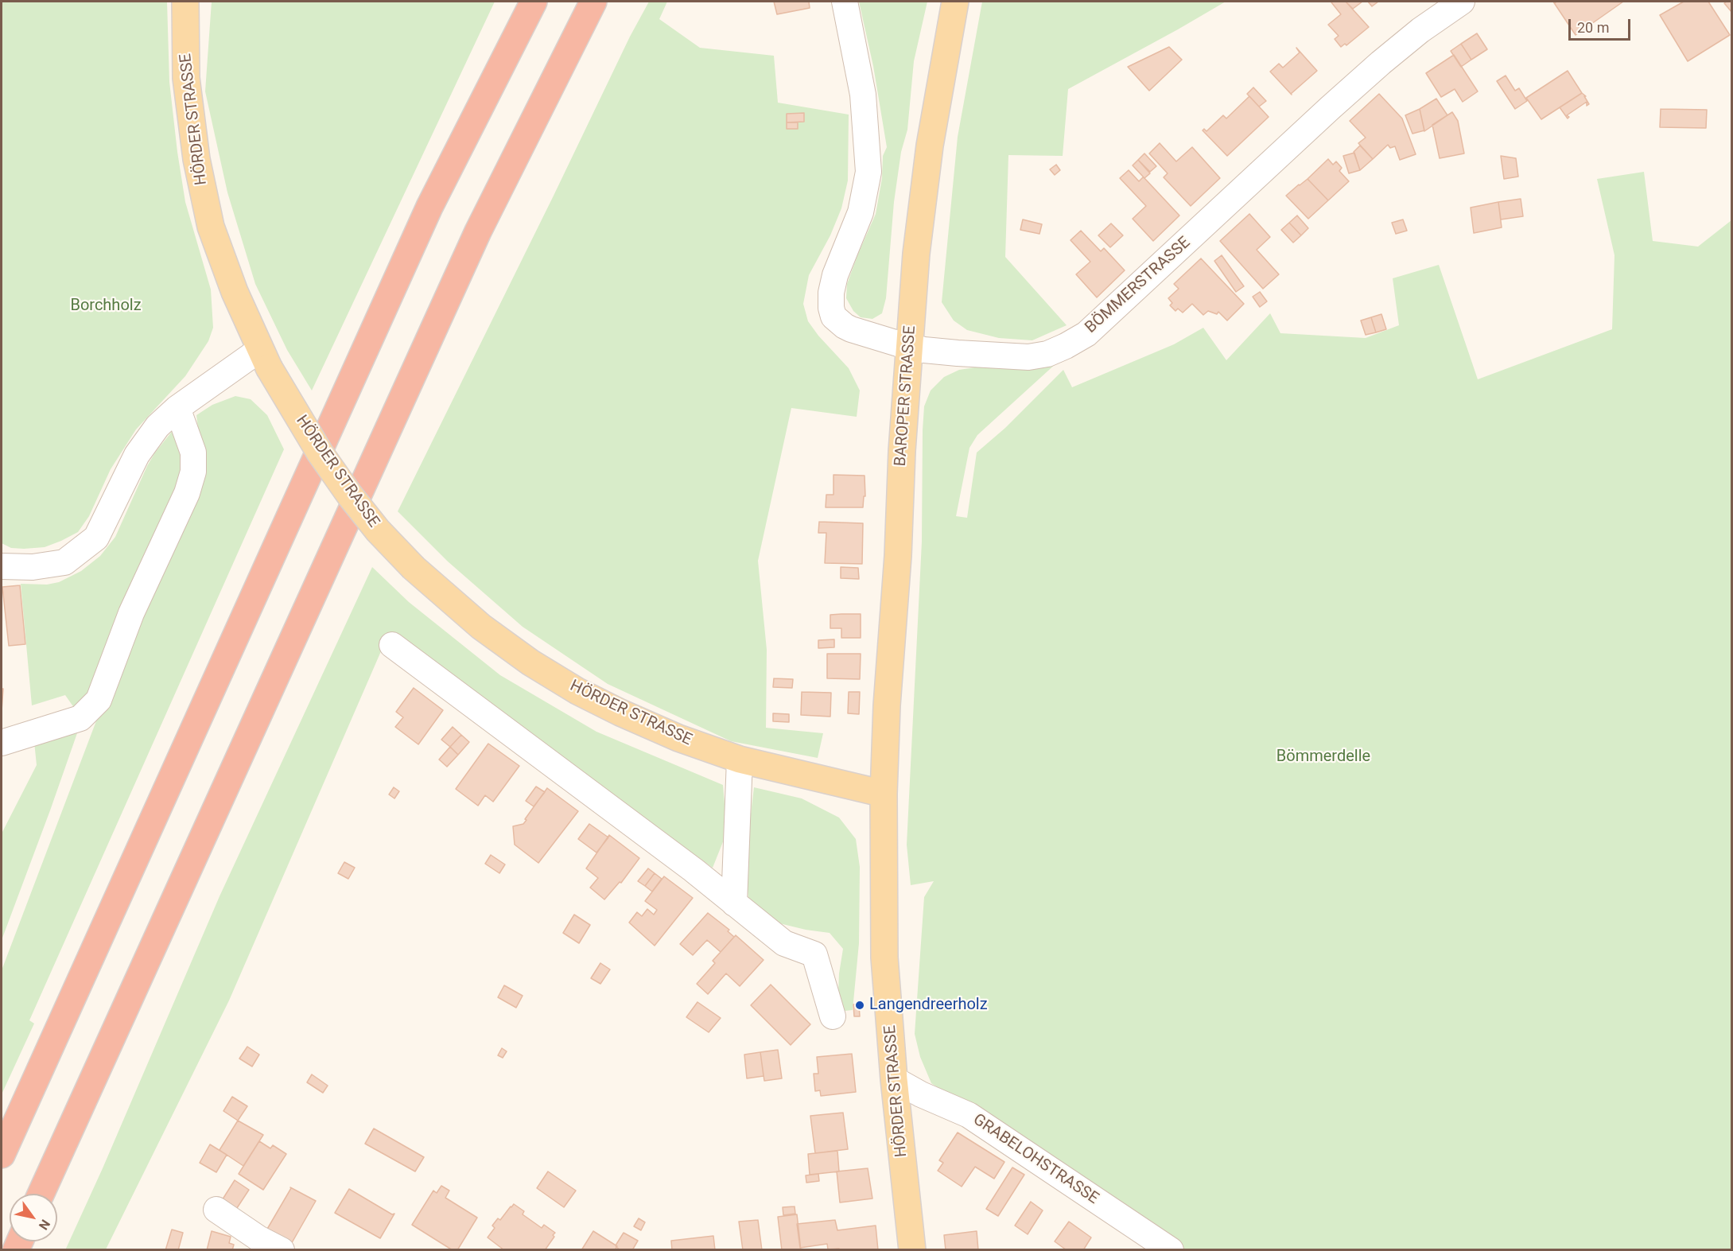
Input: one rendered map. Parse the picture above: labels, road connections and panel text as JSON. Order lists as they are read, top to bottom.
{
  "streets": {
    "main road": ["HÖRDER STRASSE", "BAROPER STRASSE"],
    "street": ["BÖMMERSTRASSE", "GRABELOHSTRASSE"]
  },
  "crossings": [
    ["HÖRDER STRASSE", "BAROPER STRASSE"],
    ["HÖRDER STRASSE", "GRABELOHSTRASSE"],
    ["BÖMMERSTRASSE", "BAROPER STRASSE"]
  ],
  "parks": ["Borchholz", "Bömmerdelle"],
  "places": ["Langendreerholz"],
  "scale_bar": "20 m",
  "north": "bottom right"
}
